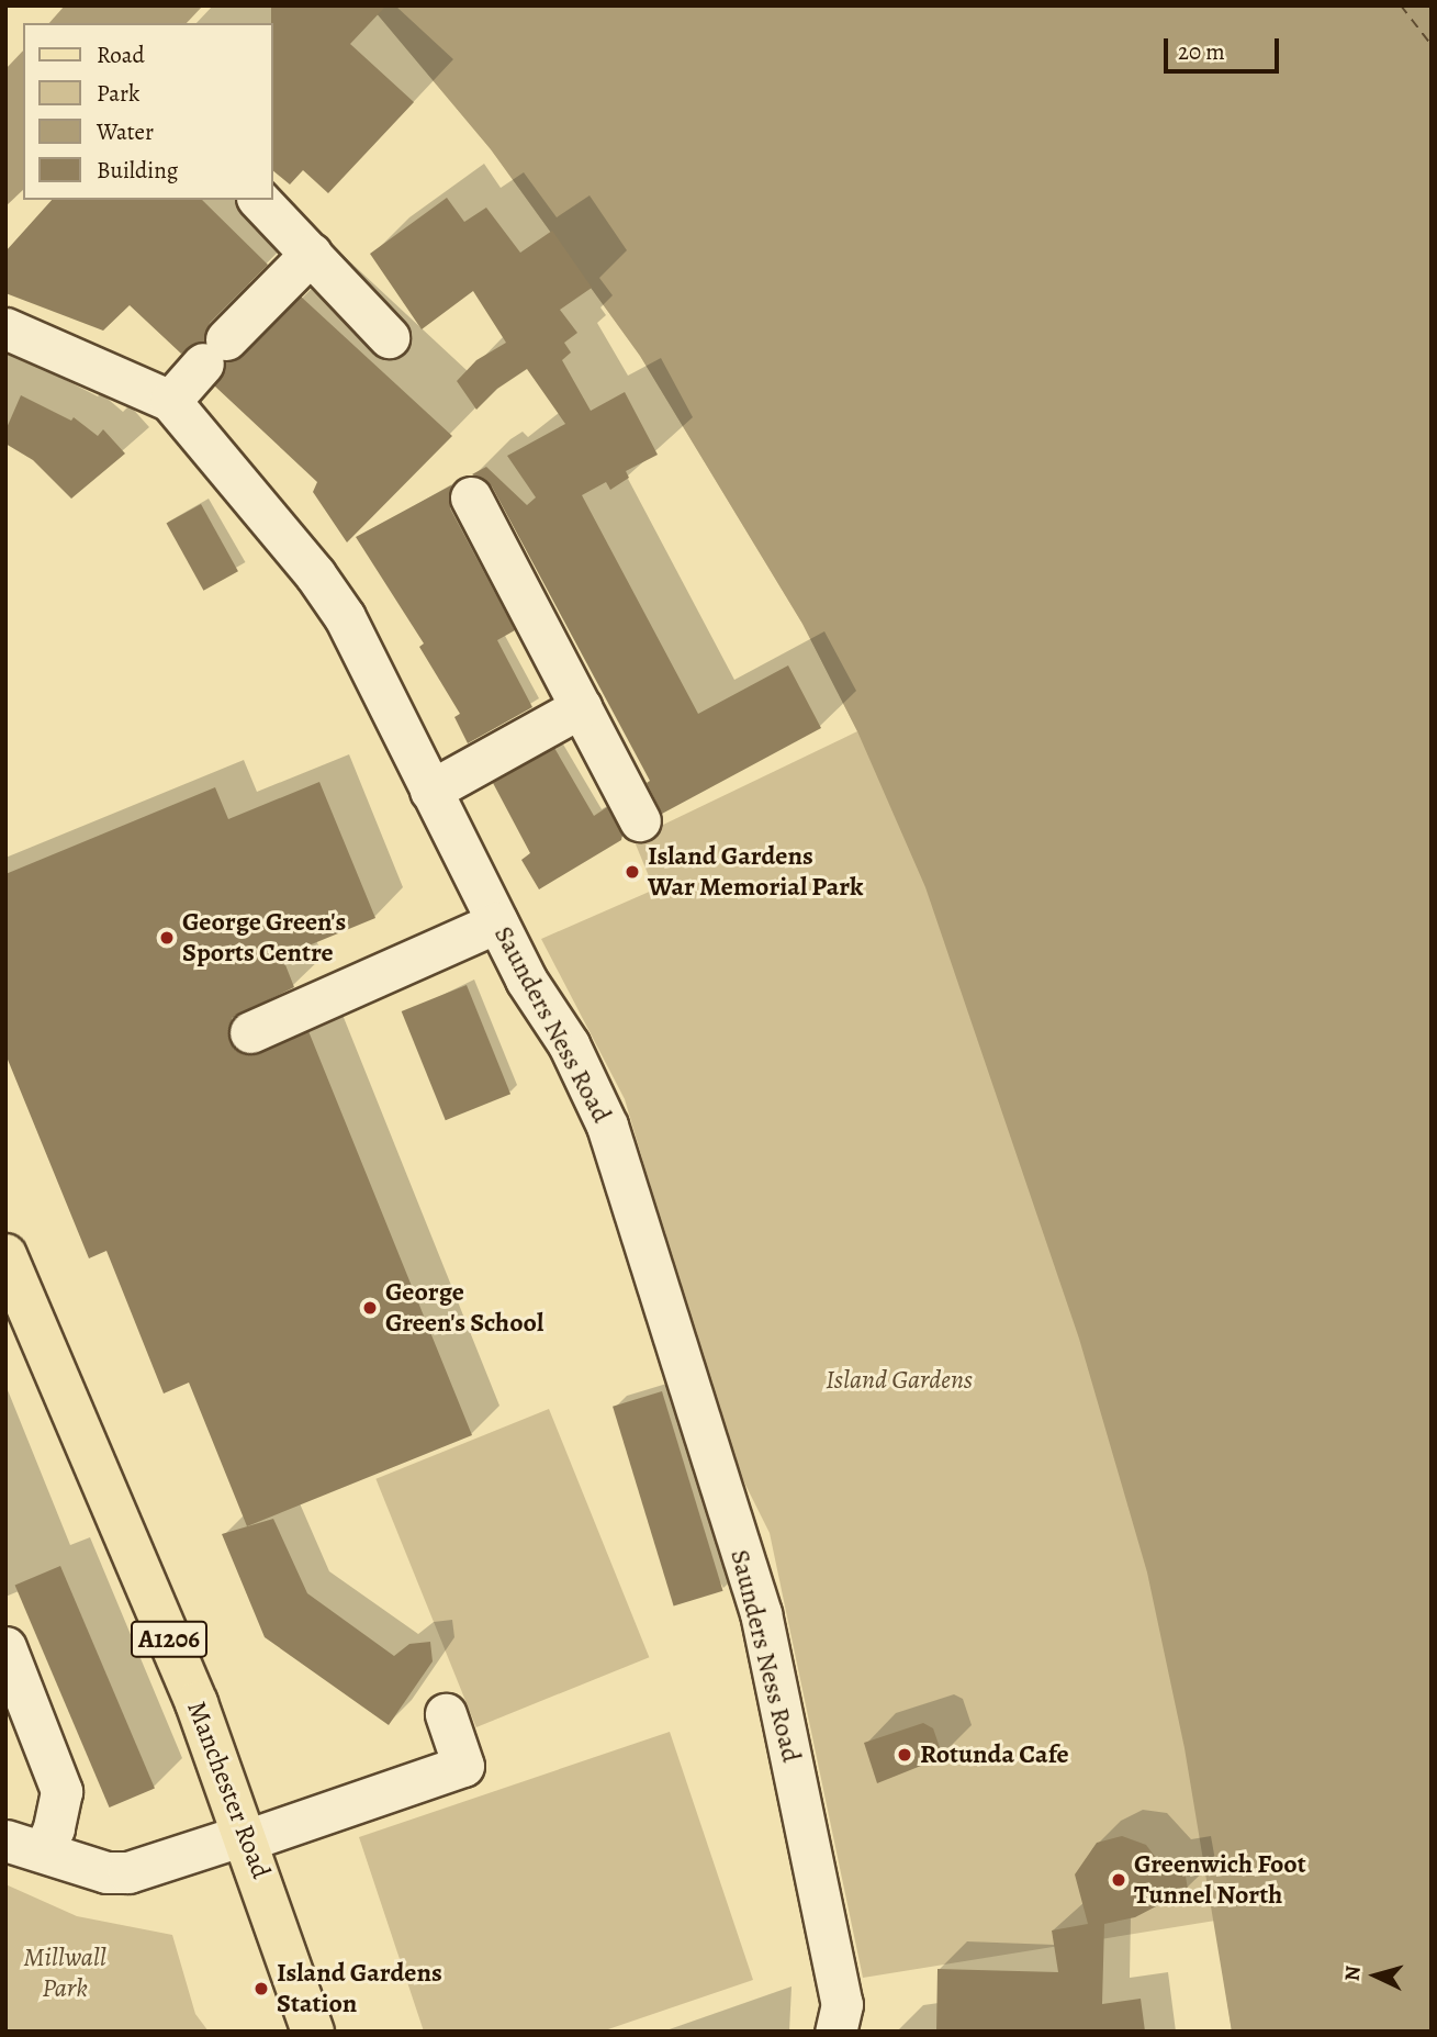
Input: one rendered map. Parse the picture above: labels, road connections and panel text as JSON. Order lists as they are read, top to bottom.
{
  "streets": {
    "main road": ["A1206", "Manchester Road"],
    "street": ["Saunders Ness Road"]
  },
  "parks": ["Island Gardens", "Millwall Park"],
  "places": [
    "Island Gardens War Memorial Park",
    "George Green's Sports Centre",
    "George Green's School",
    "Rotunda Cafe",
    "Greenwich Foot Tunnel North",
    "Island Gardens Station"
  ],
  "legend": [
    "Road",
    "Park",
    "Water",
    "Building"
  ],
  "scale_bar": "20 m",
  "north": "left"
}
